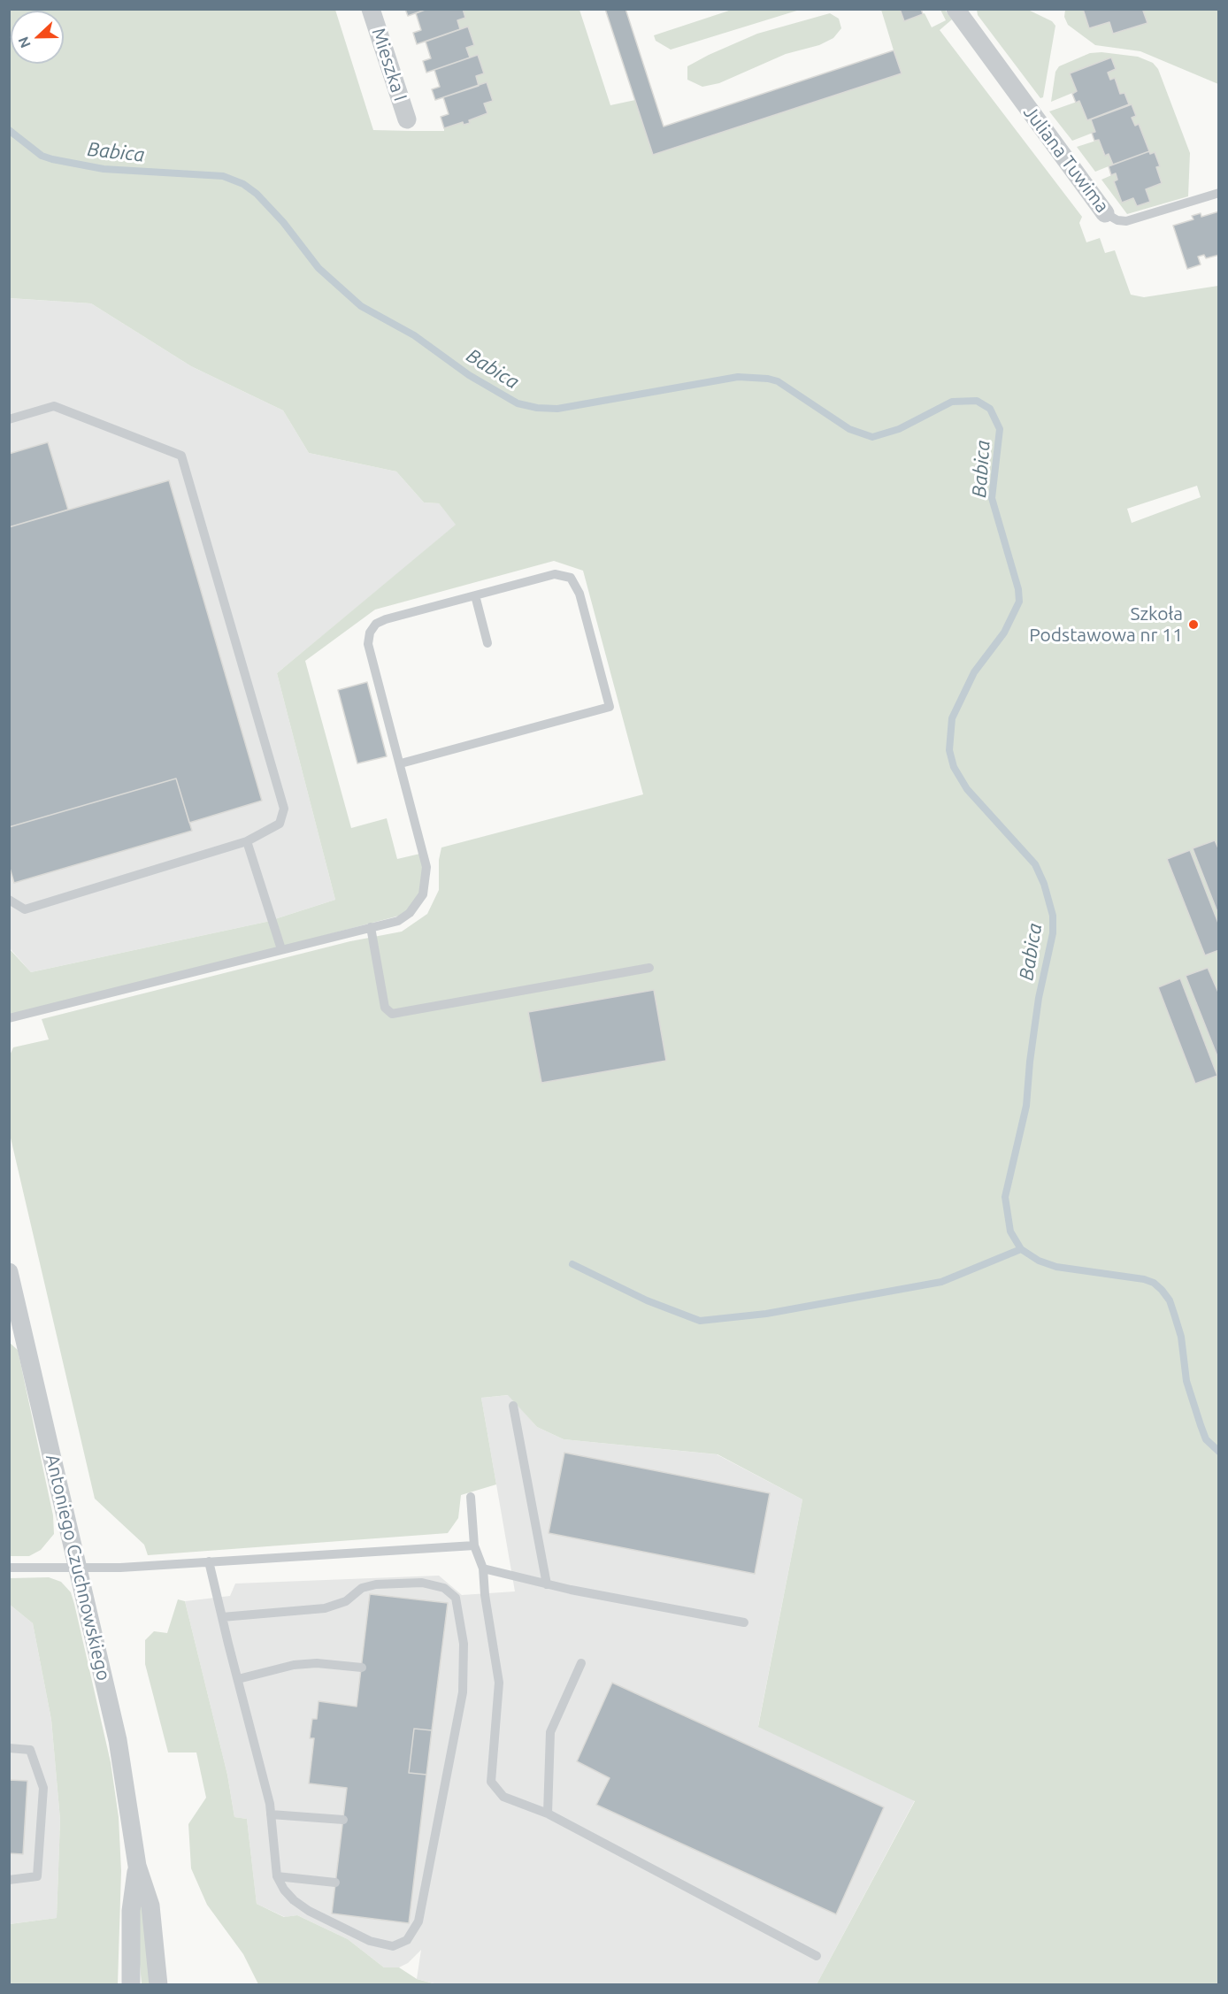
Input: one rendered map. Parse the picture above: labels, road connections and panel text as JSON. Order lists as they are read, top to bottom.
{
  "streets": {
    "street": ["Mieszka I", "Juliana Tuwima", "Antoniego Czuchnowskiego"]
  },
  "water": ["Babica"],
  "places": ["Szkoła Podstawowa nr 11"],
  "north": "left"
}
